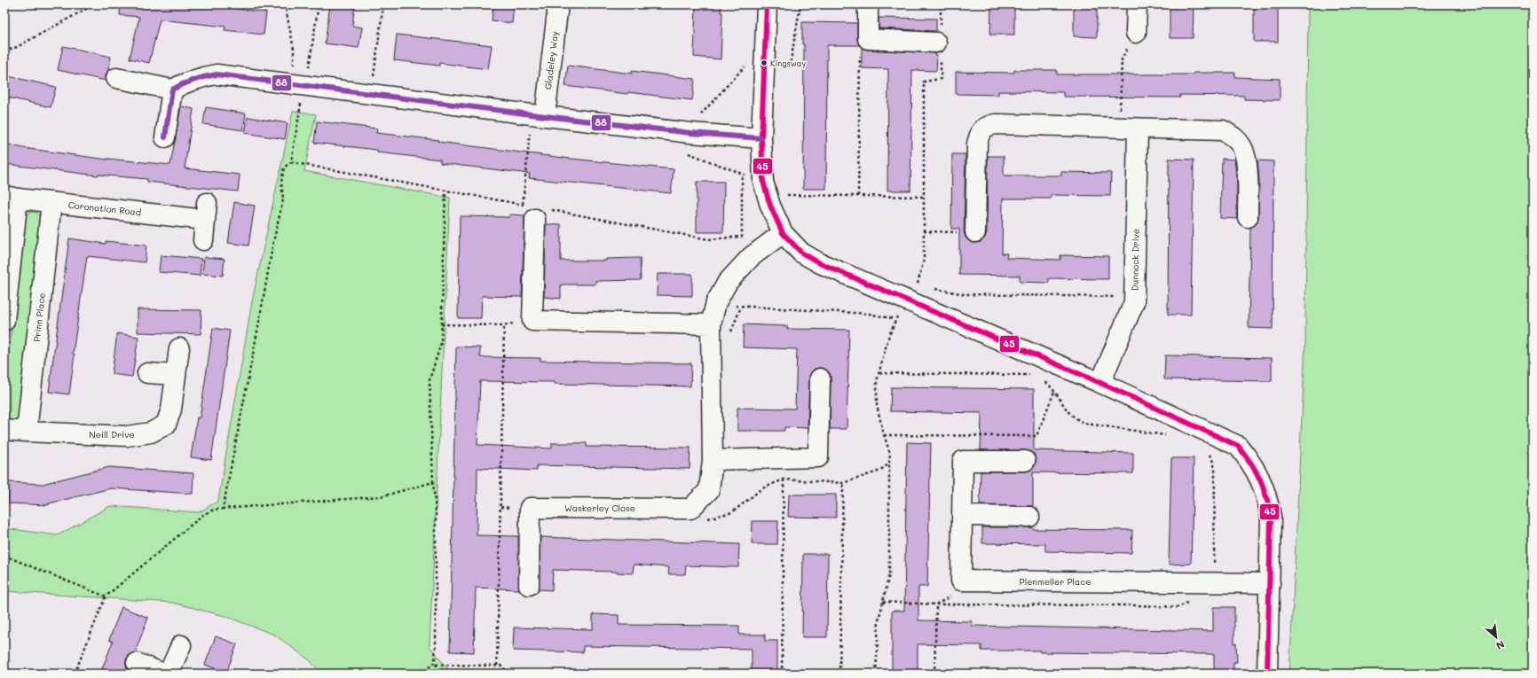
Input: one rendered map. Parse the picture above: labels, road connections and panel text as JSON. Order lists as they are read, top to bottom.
{
  "streets": {
    "street": [
      "Gladeley Way",
      "Coronation Road",
      "Dunnock Drive",
      "Prinn Place",
      "Neill Drive",
      "Waskerley Close",
      "Plenmeller Place"
    ]
  },
  "crossings": [
    ["Coronation Road", "Prinn Place"],
    ["Prinn Place", "Neill Drive"]
  ],
  "places": ["Kingsway"],
  "lines": ["transit line 45", "transit line 88"],
  "north": "bottom right"
}
